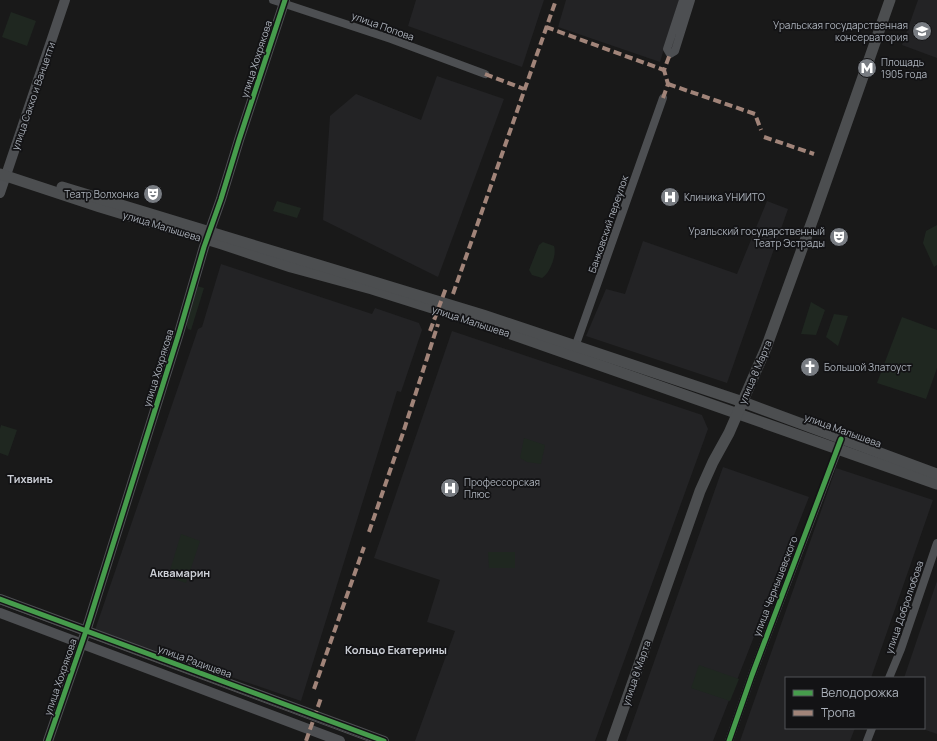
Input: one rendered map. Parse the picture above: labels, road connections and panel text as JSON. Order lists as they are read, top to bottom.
{
  "streets": {
    "main road": ["улица Малышева", "улица 8 Марта"],
    "street": [
      "улица Попова",
      "улица Хохрякова",
      "улица Сакко и Ванцетти",
      "Банковский переулок",
      "улица Чернышевского",
      "улица Добролюбова",
      "улица Радищева"
    ]
  },
  "crossings": [
    ["улица Попова", "улица Хохрякова"],
    ["улица Хохрякова", "улица Малышева"],
    ["улица Хохрякова", "улица Радищева"],
    ["улица Сакко и Ванцетти", "улица Малышева"],
    ["Банковский переулок", "улица Малышева"],
    ["улица Малышева", "улица 8 Марта"],
    ["улица Малышева", "улица Чернышевского"]
  ],
  "districts": ["Тихвинъ", "Аквамарин", "Кольцо Екатерины"],
  "places": {
    "school or university": ["Уральская государственная консерватория"],
    "metro station": ["Площадь 1905 года"],
    "theatre": ["Театр Волхонка", "Уральский государственный Театр Эстрады"],
    "hospital": ["Клиника УНИИТО", "Профессорская Плюс"],
    "church": ["Большой Златоуст"]
  },
  "legend": ["Велодорожка", "Тропа"]
}
